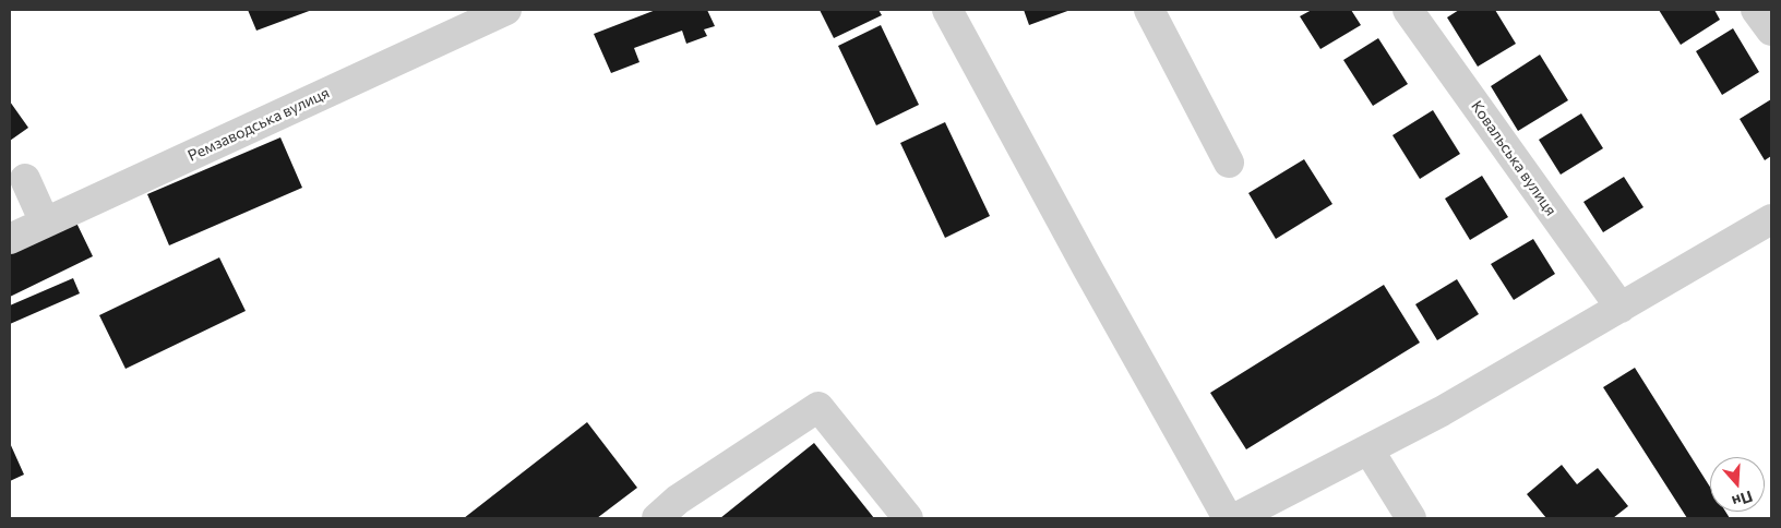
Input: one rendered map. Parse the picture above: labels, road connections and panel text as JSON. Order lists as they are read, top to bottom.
{
  "streets": {
    "street": ["Ремзаводська вулиця", "Ковальська вулиця"]
  },
  "north": "bottom"
}
